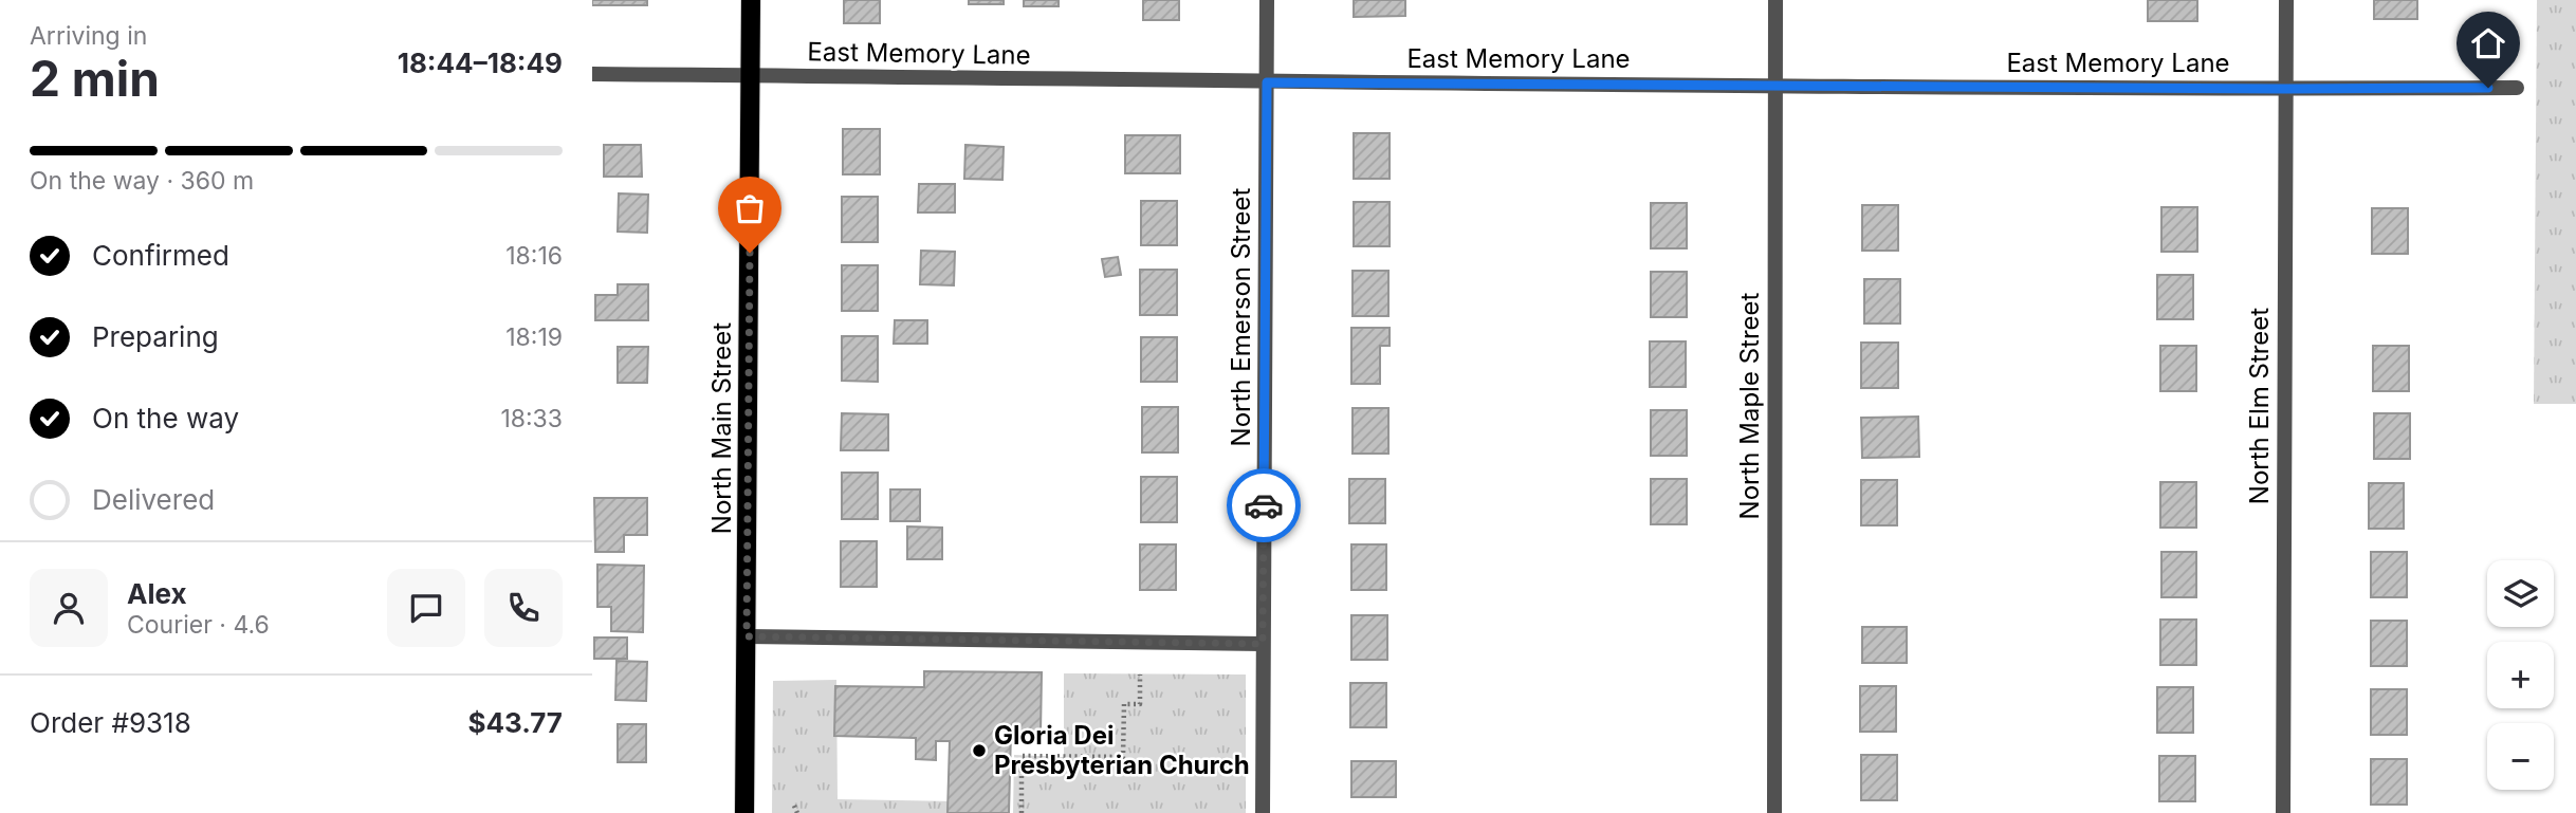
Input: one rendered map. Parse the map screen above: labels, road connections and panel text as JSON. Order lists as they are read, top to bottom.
{
  "streets": {
    "main road": ["North Main Street"],
    "street": [
      "East Memory Lane",
      "North Emerson Street",
      "North Maple Street",
      "North Elm Street"
    ]
  },
  "crossings": [
    ["East Memory Lane", "North Emerson Street"],
    ["East Memory Lane", "North Maple Street"],
    ["East Memory Lane", "North Elm Street"],
    ["East Memory Lane", "North Main Street"]
  ],
  "places": ["Gloria Dei Presbyterian Church"],
  "page": {
    "heading": ["2 min", "Arriving in", "18:44–18:49"],
    "panel": [
      "Alex",
      "Courier · 4.6",
      "Order #9318",
      "$43.77"
    ],
    "bar": "On the way · 360 m",
    "list": [
      ["Confirmed", "18:16"],
      ["Preparing", "18:19"],
      ["On the way", "18:33"],
      "Delivered"
    ],
    "map_buttons": ["+", "−"]
  }
}
